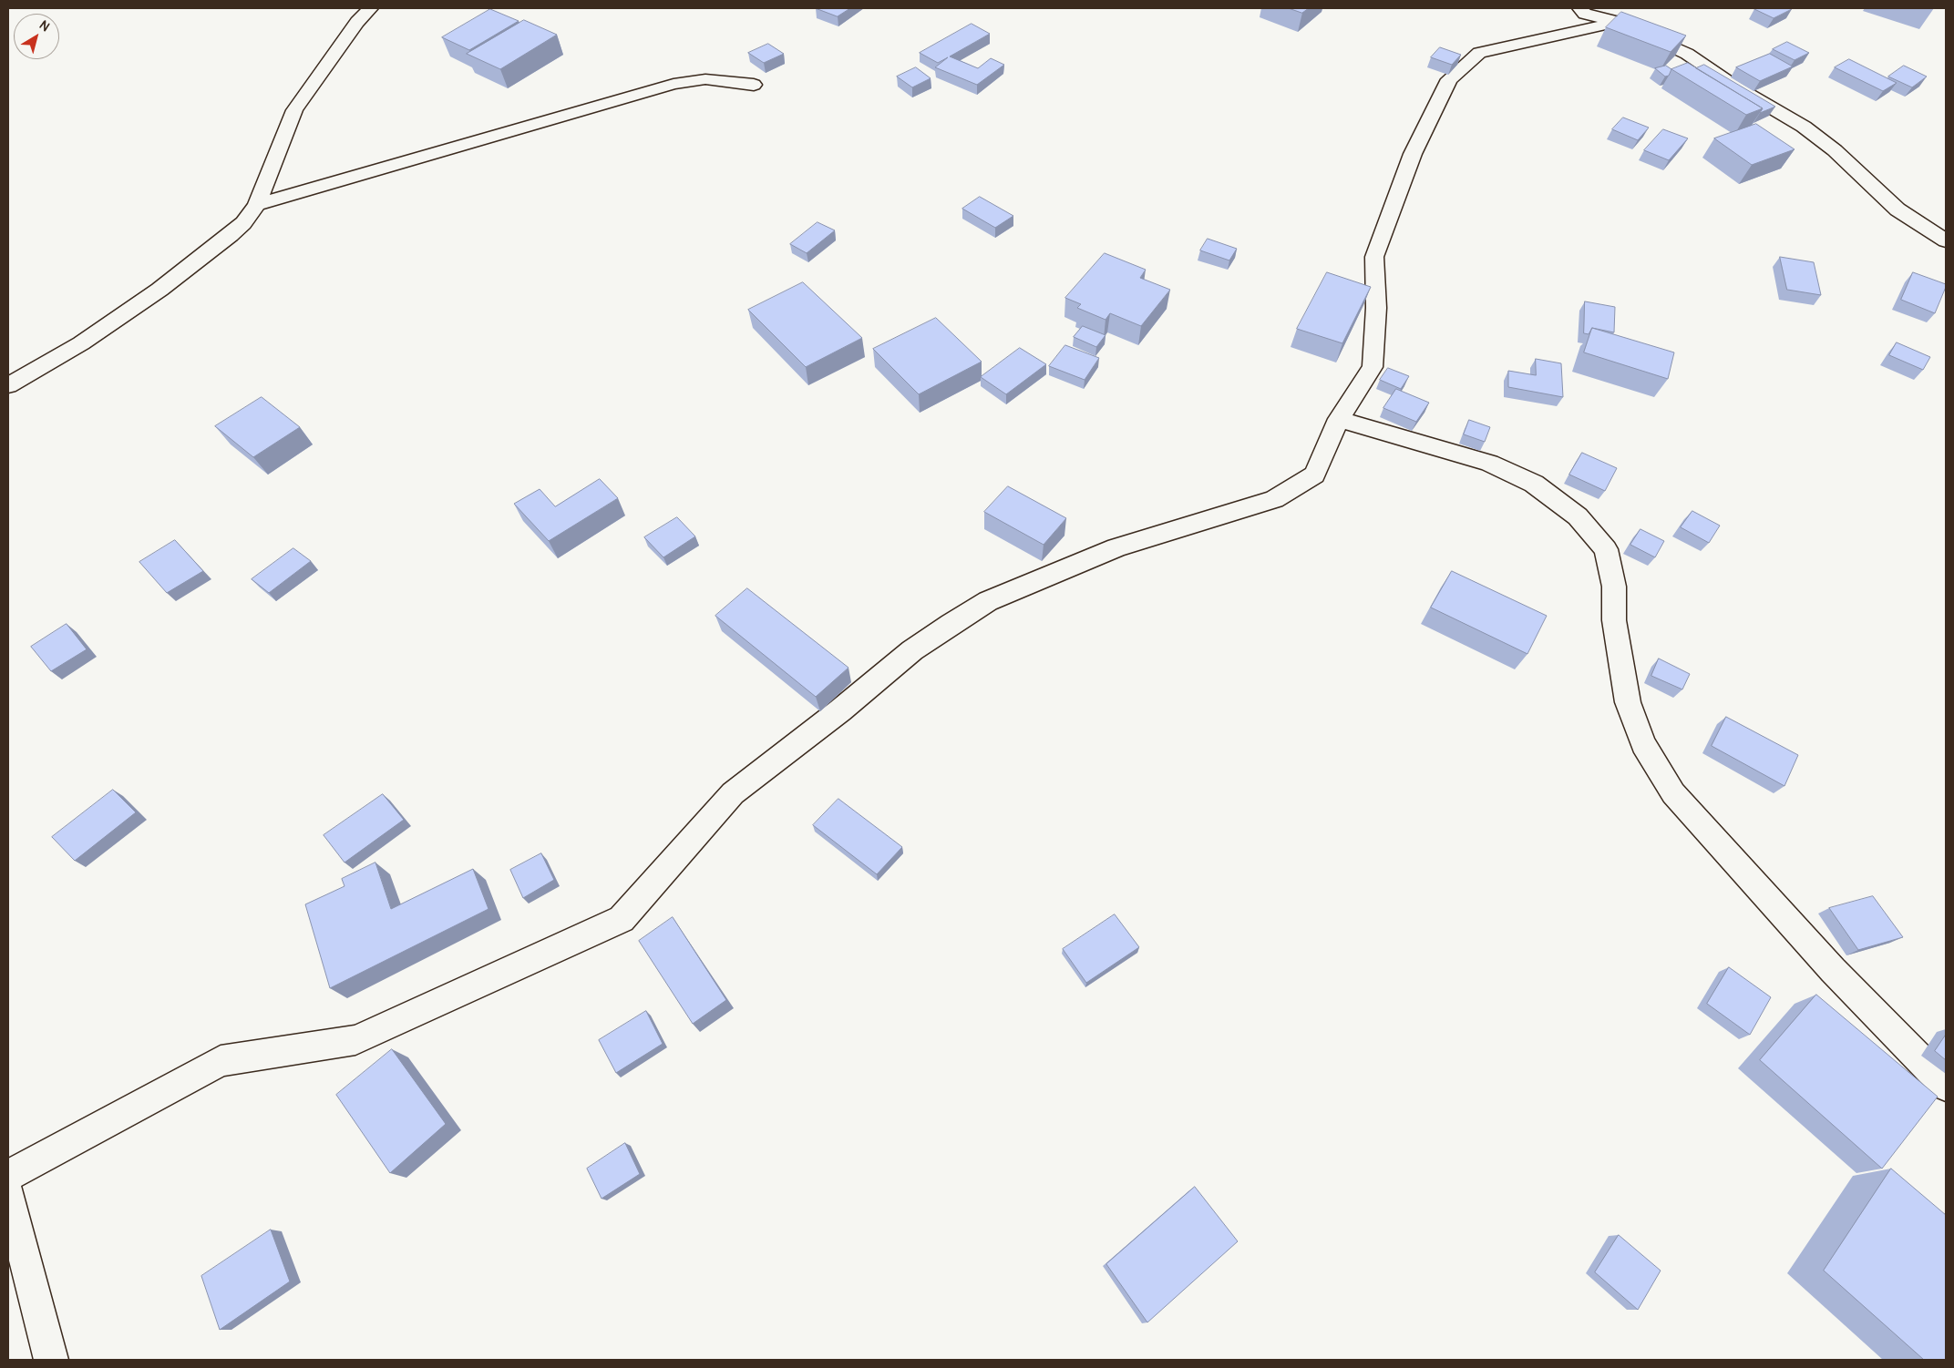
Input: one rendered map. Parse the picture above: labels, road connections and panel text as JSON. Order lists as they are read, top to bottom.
{
  "north": "top right"
}
